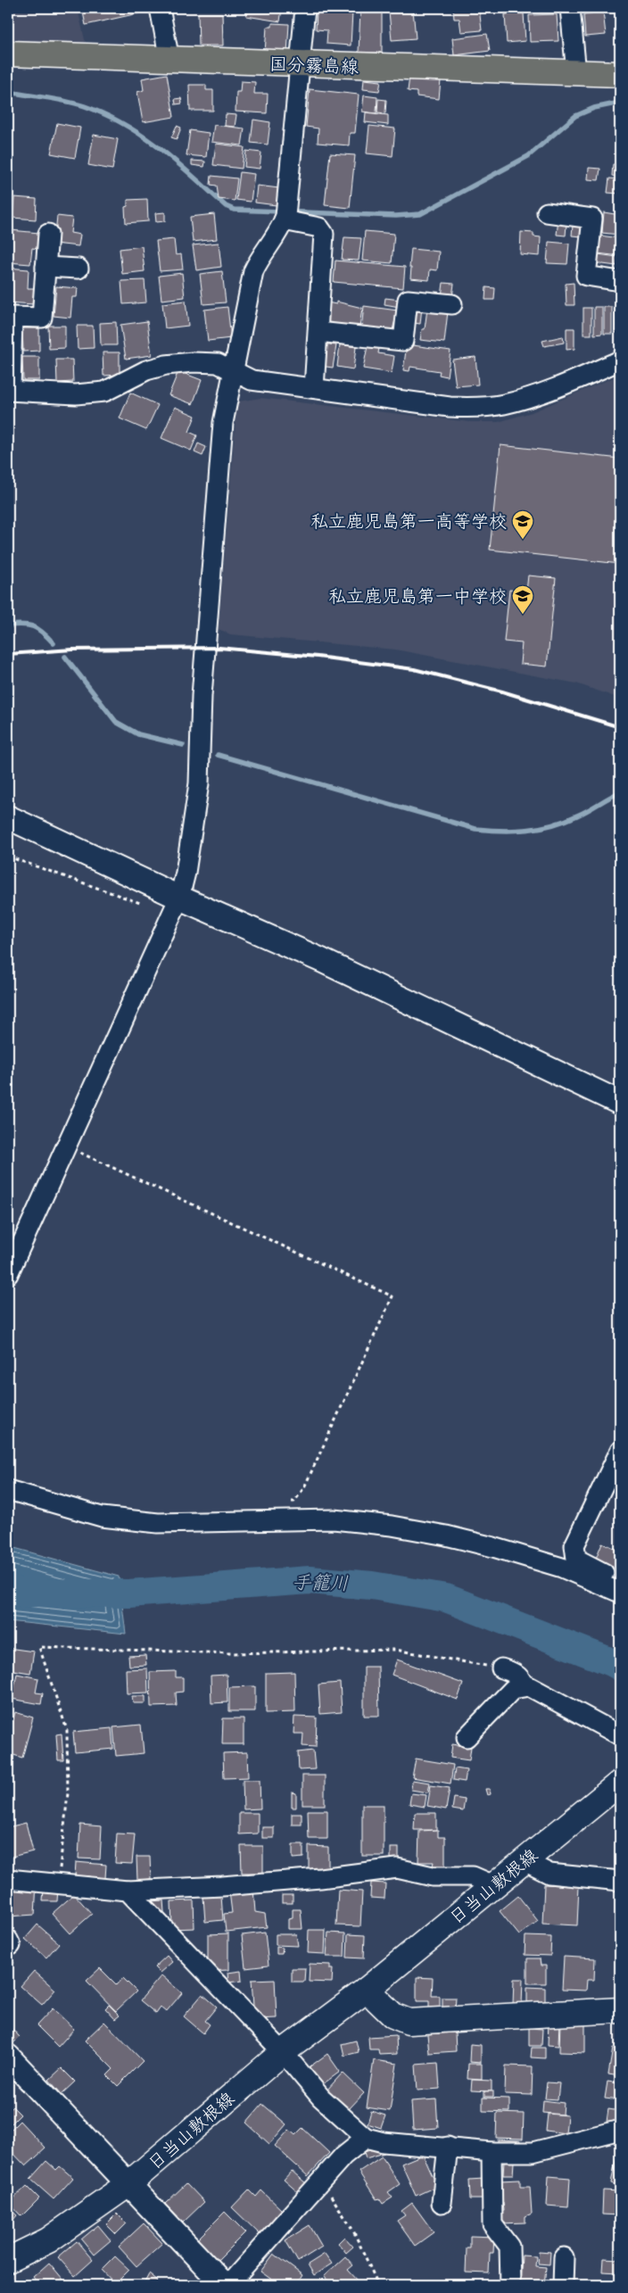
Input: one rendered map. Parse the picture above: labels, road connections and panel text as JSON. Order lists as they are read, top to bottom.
{
  "streets": {
    "main road": ["国分霧島線", "日当山敷根線"]
  },
  "water": ["手籠川"],
  "places": {
    "school or university": ["私立鹿児島第一高等学校", "私立鹿児島第一中学校"]
  }
}
